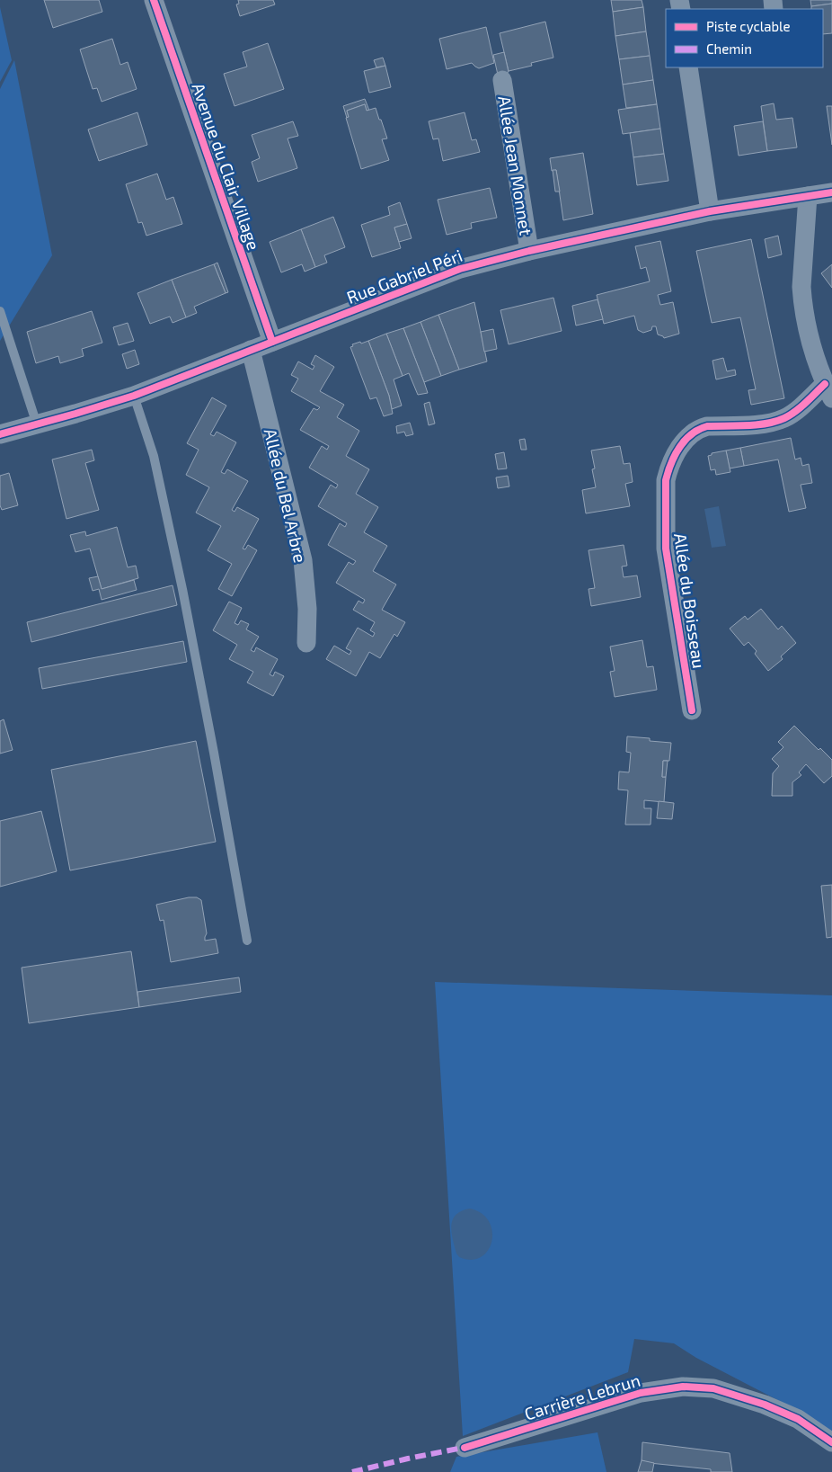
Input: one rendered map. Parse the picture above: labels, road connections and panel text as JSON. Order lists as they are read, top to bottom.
{
  "streets": {
    "street": [
      "Allée Jean Monnet",
      "Avenue du Clair Village",
      "Rue Gabriel Péri",
      "Allée du Bel Arbre",
      "Allée du Boisseau",
      "Carrière Lebrun"
    ]
  },
  "crossings": [
    ["Allée Jean Monnet", "Rue Gabriel Péri"],
    ["Avenue du Clair Village", "Rue Gabriel Péri"],
    ["Rue Gabriel Péri", "Allée du Bel Arbre"]
  ],
  "legend": ["Piste cyclable", "Chemin"]
}
